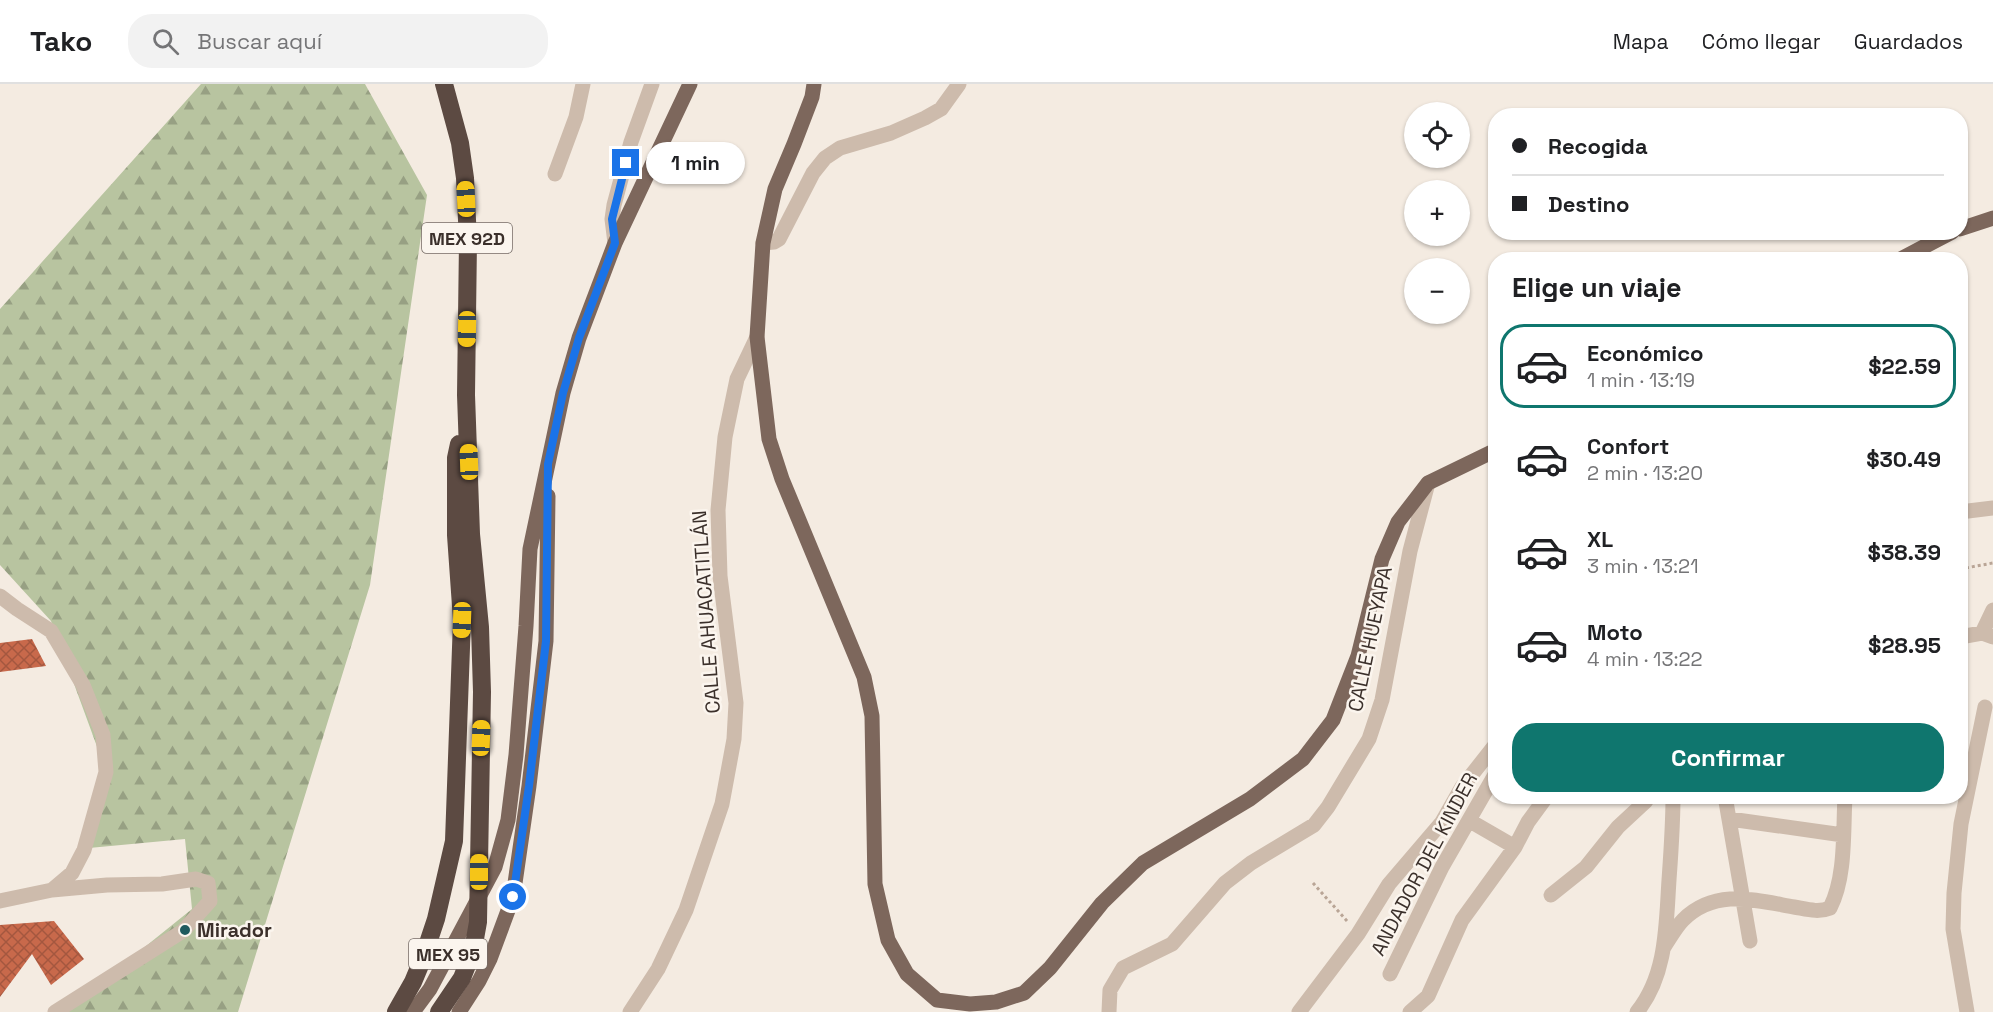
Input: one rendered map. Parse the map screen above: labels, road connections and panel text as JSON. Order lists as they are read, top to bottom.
{
  "streets": {
    "highway": ["MEX 92D"],
    "main road": ["MEX 95"],
    "street": ["CALLE AHUACATITLÁN", "CALLE HUEYAPA", "ANDADOR DEL KINDER"]
  },
  "crossings": [
    ["MEX 92D", "MEX 95"]
  ],
  "places": ["Mirador"],
  "page": {
    "header": "Tako",
    "search": "Buscar aquí",
    "nav": ["Mapa", "Cómo llegar", "Guardados"],
    "map_buttons": ["+", "−"],
    "banner": ["Recogida", "Destino"],
    "bubble": "1 min",
    "heading": "Elige un viaje",
    "list": [
      {
        "name": "Económico",
        "note": "1 min · 13:19",
        "value": "$22.59"
      },
      {
        "name": "Confort",
        "note": "2 min · 13:20",
        "value": "$30.49"
      },
      {
        "name": "XL",
        "note": "3 min · 13:21",
        "value": "$38.39"
      },
      {
        "name": "Moto",
        "note": "4 min · 13:22",
        "value": "$28.95"
      }
    ],
    "buttons": "Confirmar"
  }
}
